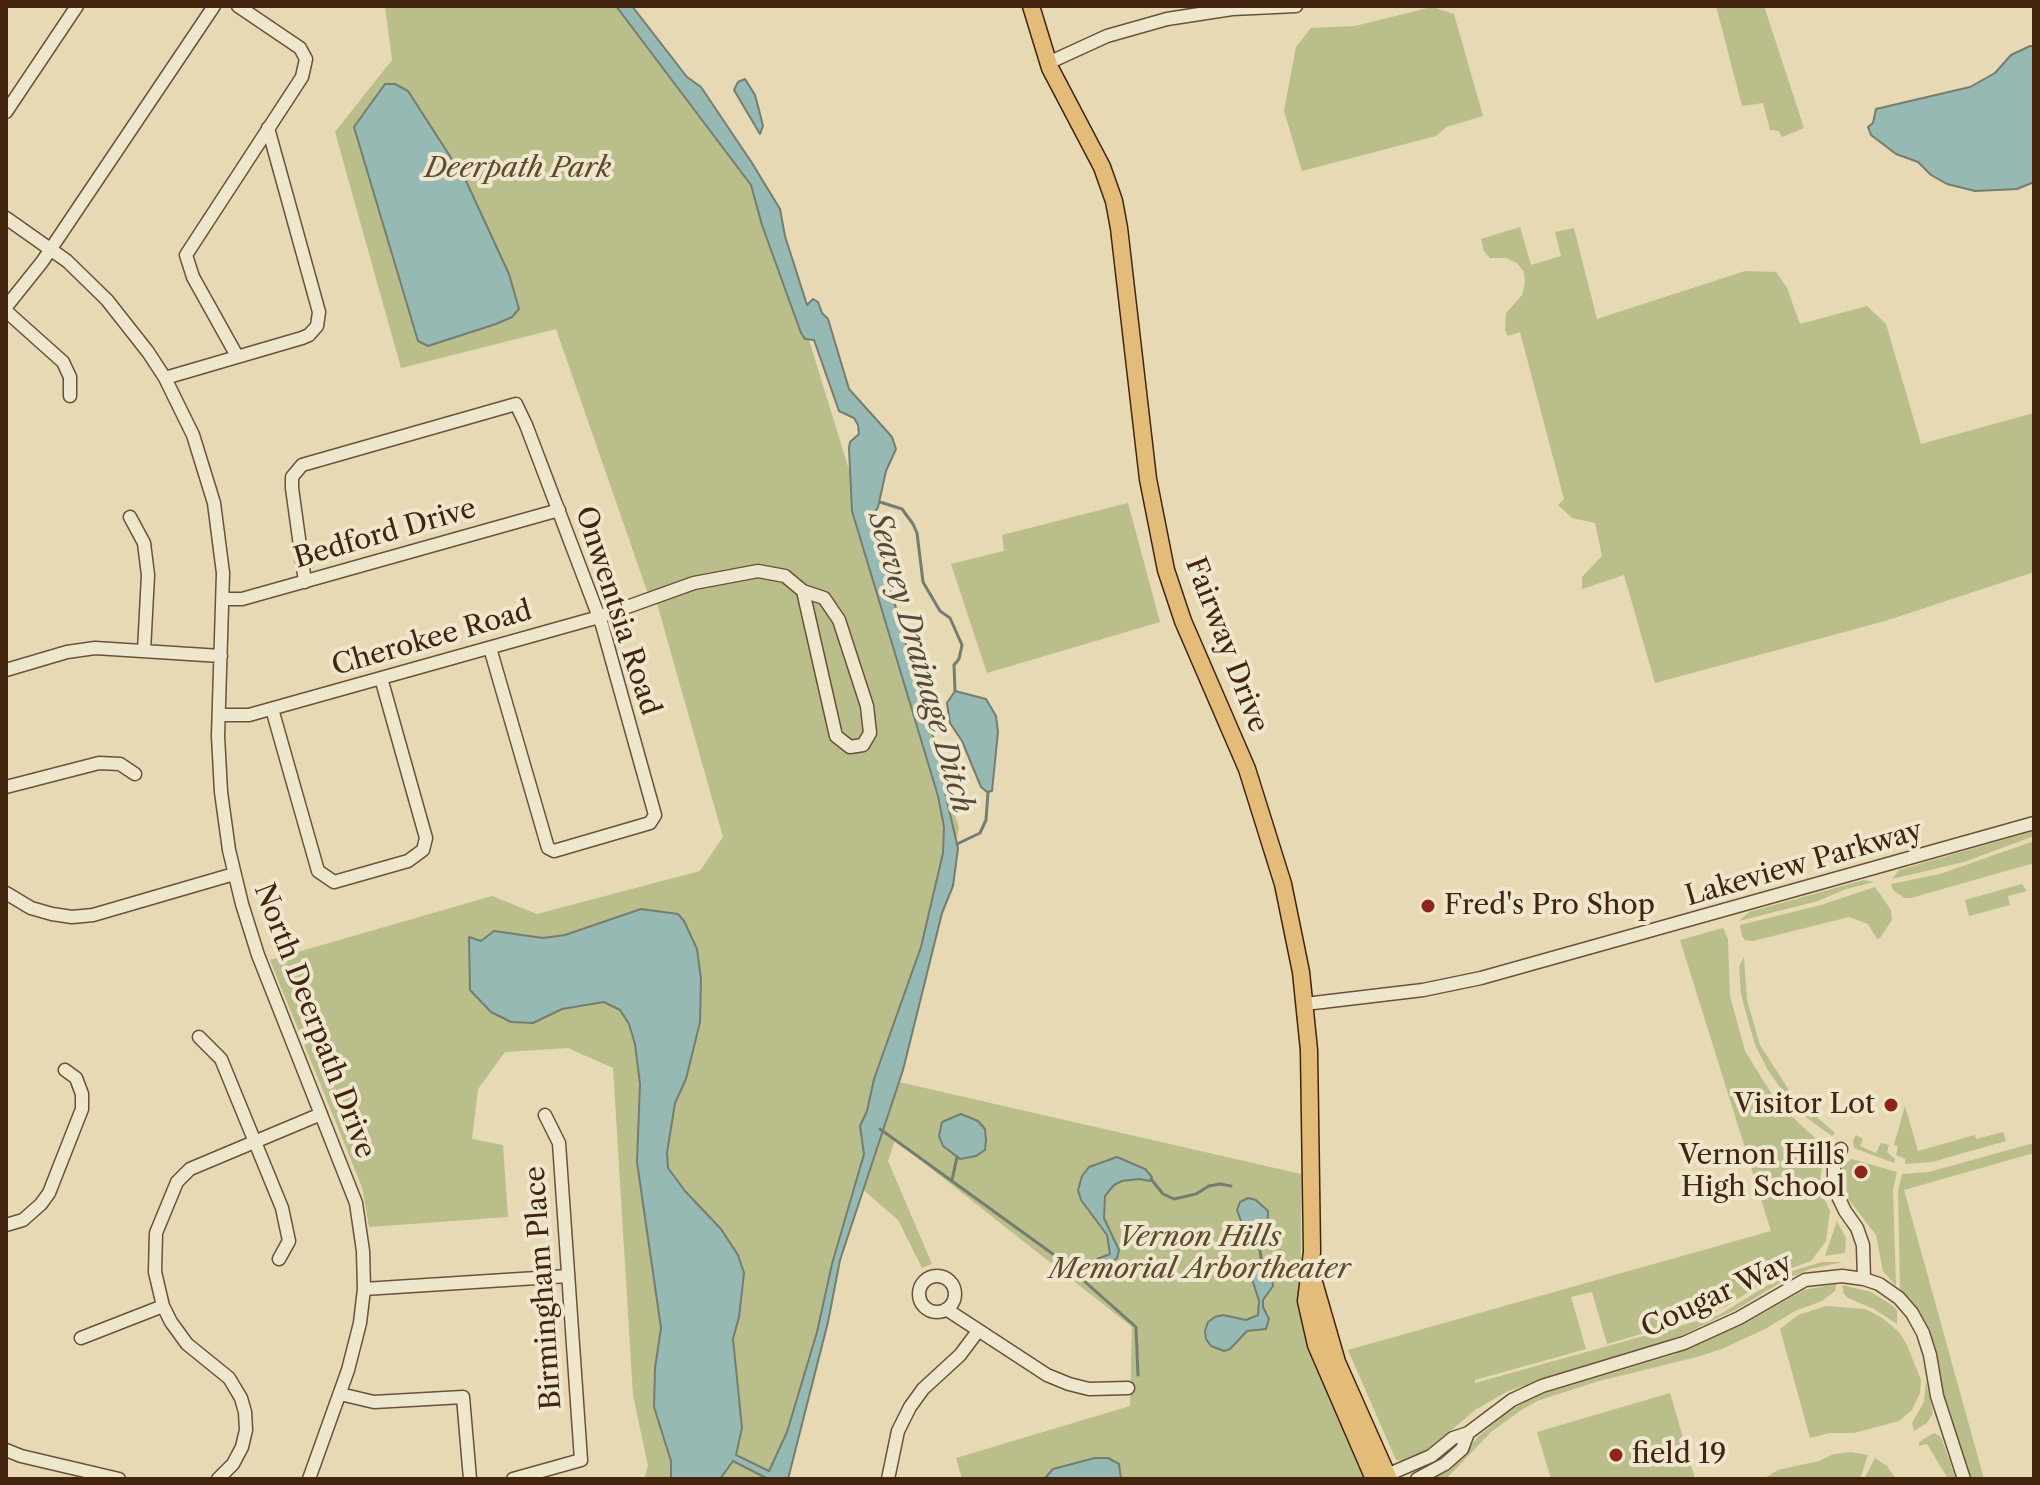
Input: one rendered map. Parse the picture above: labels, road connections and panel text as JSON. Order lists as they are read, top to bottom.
{
  "streets": {
    "main road": ["Fairway Drive"],
    "street": [
      "Bedford Drive",
      "Onwentsia Road",
      "Cherokee Road",
      "Lakeview Parkway",
      "North Deerpath Drive",
      "Birmingham Place",
      "Cougar Way"
    ]
  },
  "crossings": [
    ["Bedford Drive", "Onwentsia Road"],
    ["Bedford Drive", "North Deerpath Drive"],
    ["Onwentsia Road", "Cherokee Road"],
    ["Cherokee Road", "North Deerpath Drive"],
    ["Fairway Drive", "Lakeview Parkway"],
    ["Fairway Drive", "Cougar Way"]
  ],
  "water": ["Seavey Drainage Ditch"],
  "parks": ["Deerpath Park", "Vernon Hills Memorial Arbortheater"],
  "places": [
    "Fred's Pro Shop",
    "Visitor Lot",
    "Vernon Hills High School",
    "field 19"
  ]
}
